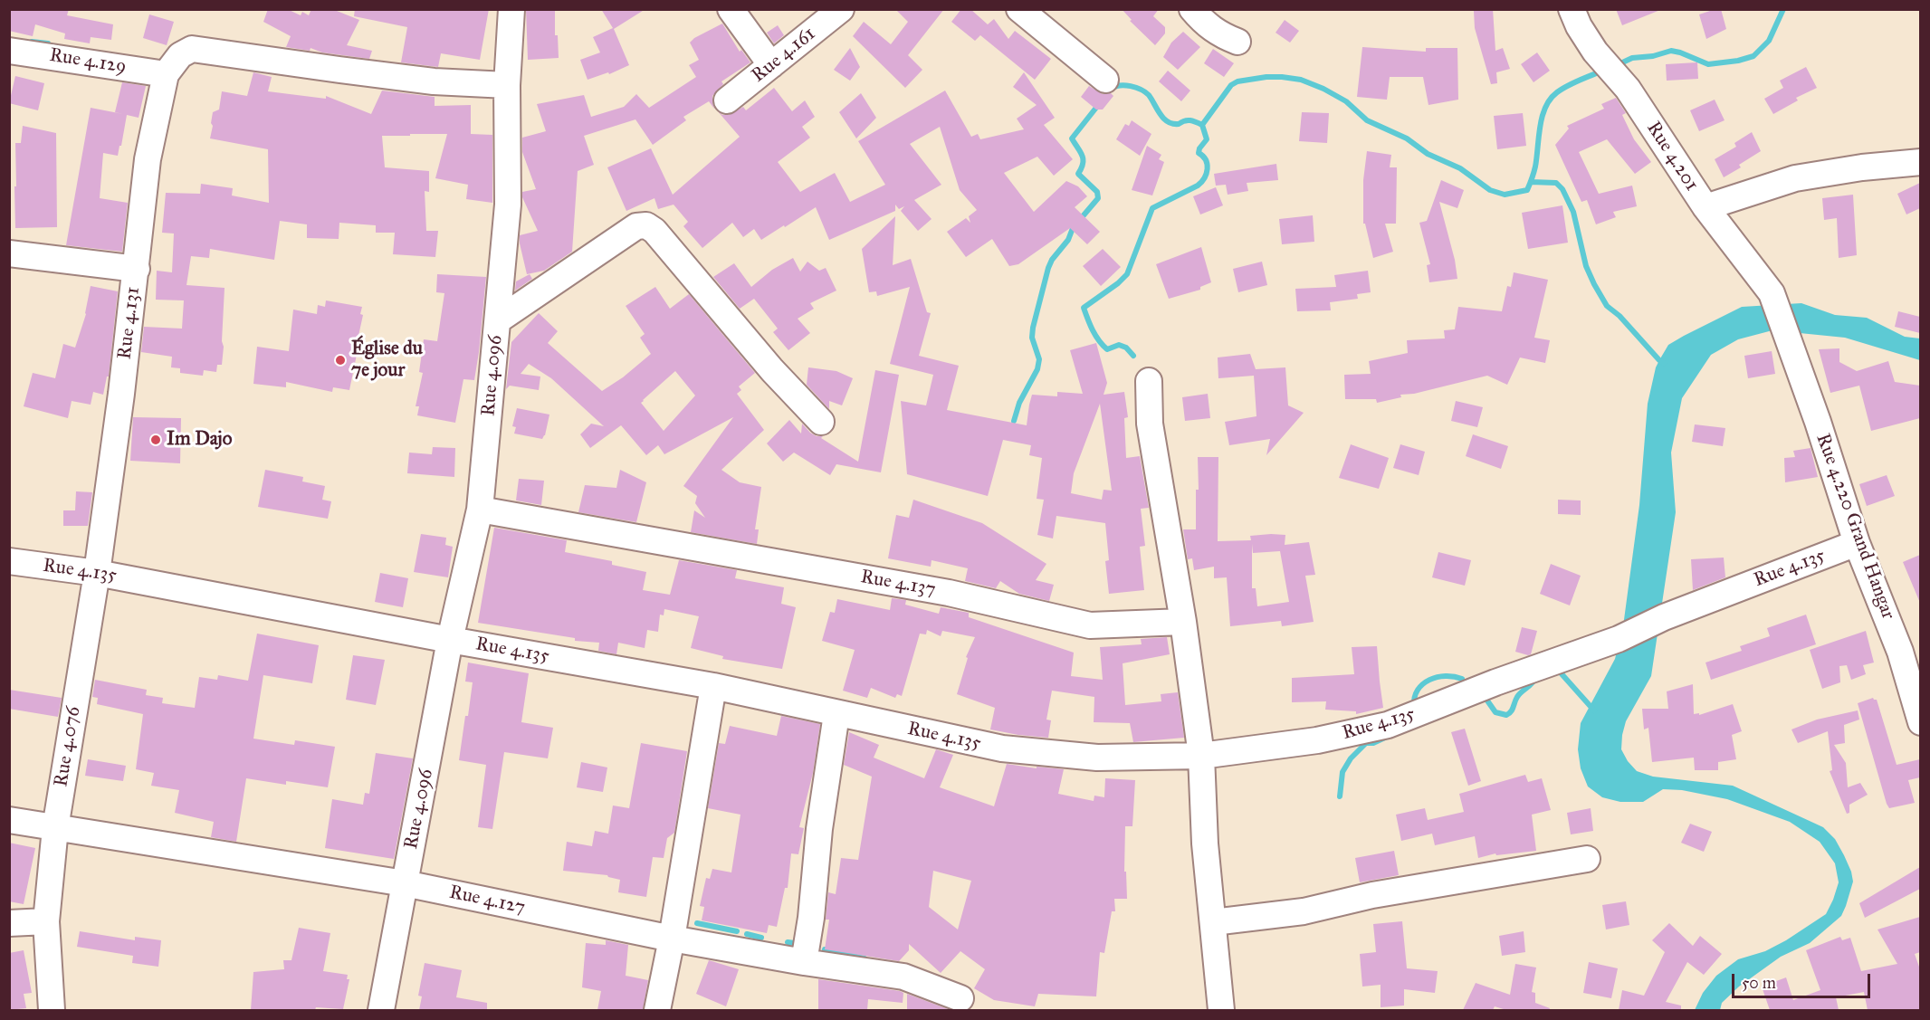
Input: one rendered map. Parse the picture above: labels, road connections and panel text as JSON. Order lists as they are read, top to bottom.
{
  "streets": {
    "street": [
      "Rue 4.161",
      "Rue 4.129",
      "Rue 4.201",
      "Rue 4.131",
      "Rue 4.096",
      "Rue 4.220 Grand Hangar",
      "Rue 4.135",
      "Rue 4.137",
      "Rue 4.076",
      "Rue 4.127"
    ]
  },
  "crossings": [
    ["Rue 4.129", "Rue 4.131"],
    ["Rue 4.201", "Rue 4.220 Grand Hangar"],
    ["Rue 4.131", "Rue 4.135"],
    ["Rue 4.131", "Rue 4.076"],
    ["Rue 4.096", "Rue 4.135"],
    ["Rue 4.096", "Rue 4.137"],
    ["Rue 4.096", "Rue 4.127"],
    ["Rue 4.220 Grand Hangar", "Rue 4.135"],
    ["Rue 4.135", "Rue 4.076"],
    ["Rue 4.076", "Rue 4.127"]
  ],
  "places": ["Église du 7e jour", "Im Dajo"],
  "scale_bar": "50 m"
}
